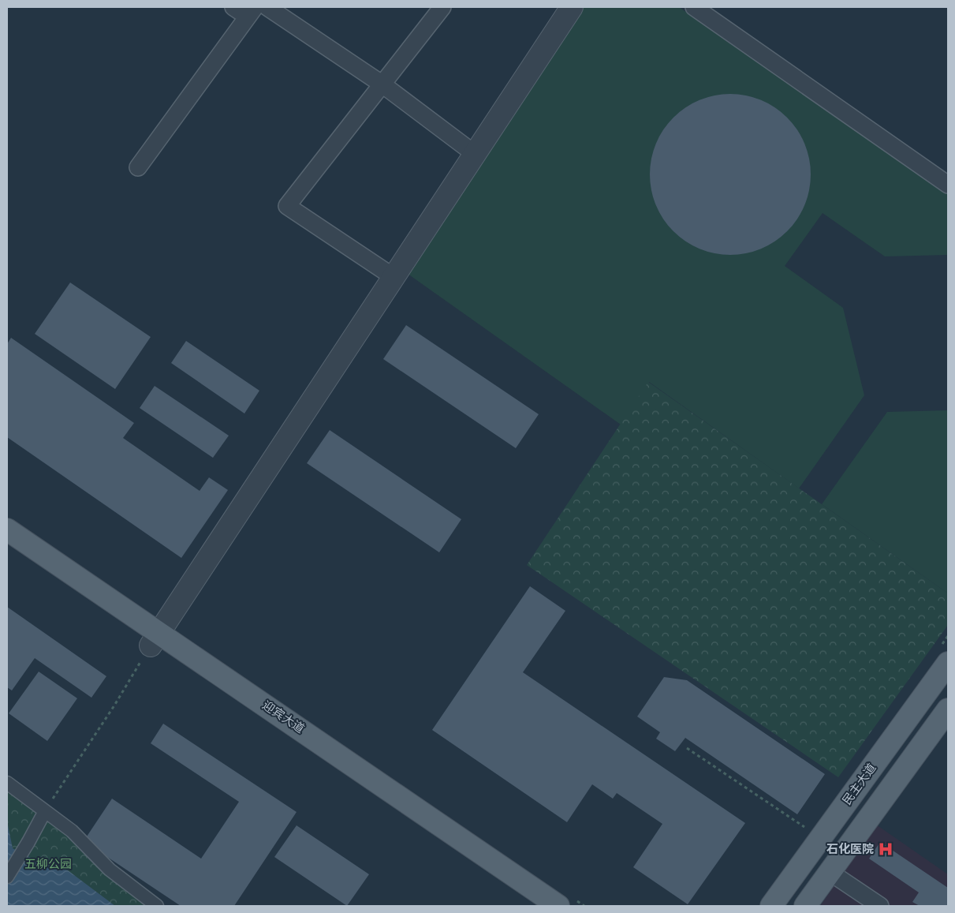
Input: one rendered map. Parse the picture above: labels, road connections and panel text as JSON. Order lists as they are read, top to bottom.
{
  "streets": {
    "main road": ["迎宾大道", "民主大道"]
  },
  "parks": ["五柳公园"],
  "places": {
    "hospital": ["石化医院"]
  }
}
